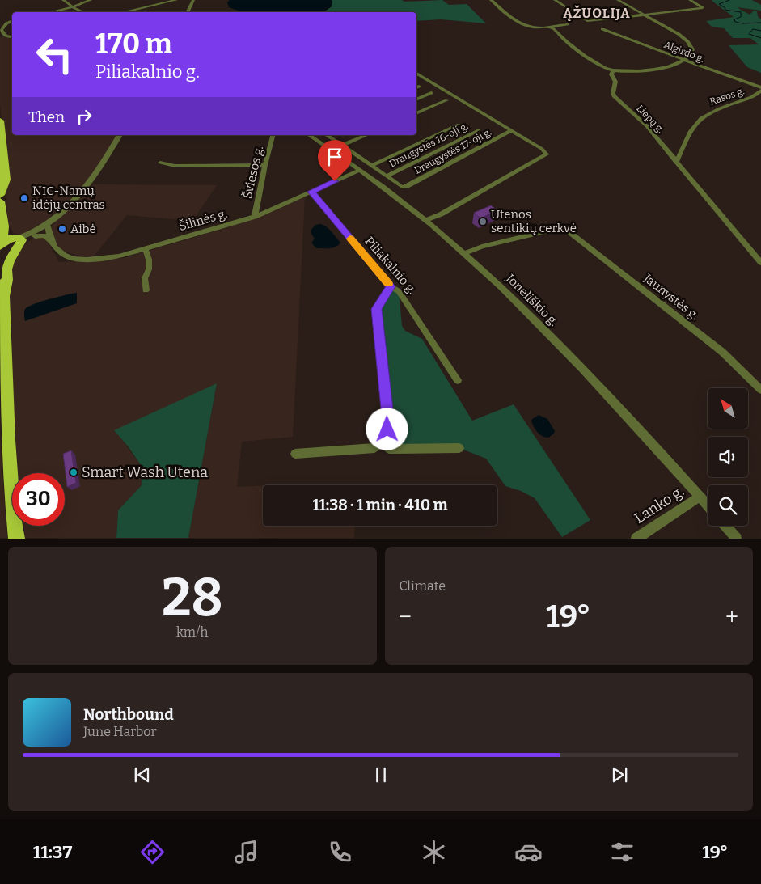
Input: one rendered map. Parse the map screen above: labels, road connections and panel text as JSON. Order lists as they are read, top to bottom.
{
  "streets": {
    "street": [
      "Algirdo g.",
      "Rasos g.",
      "Liepų g.",
      "Draugystės 16-oji g.",
      "Draugystės 17-oji g.",
      "Šviesos g.",
      "Šilinės g.",
      "Piliakalnio g.",
      "Jaunystės g.",
      "Joneliškio g.",
      "Lanko g."
    ]
  },
  "crossings": [
    ["Rasos g.", "Liepų g."],
    ["Draugystės 16-oji g.", "Draugystės 17-oji g."],
    ["Šviesos g.", "Šilinės g."],
    ["Šilinės g.", "Piliakalnio g."],
    ["Šilinės g.", "Joneliškio g."],
    ["Joneliškio g.", "Lanko g."]
  ],
  "districts": ["ĄŽUOLIJA"],
  "places": [
    "NIC-Namų idėjų centras",
    "Utenos sentikių cerkvė",
    "Aibė",
    "Smart Wash Utena"
  ],
  "north": "top left",
  "page": {
    "turn": ["170 m", "Piliakalnio g."],
    "then": "Then",
    "limit": "30",
    "trip": "11:38 · 1 min · 410 m",
    "tile": [
      ["28", "km/h"],
      "Climate"
    ],
    "heat": ["−", "19°", "+"],
    "song": ["Northbound", "June Harbor"],
    "tabs": ["11:37", "19°"]
  }
}
